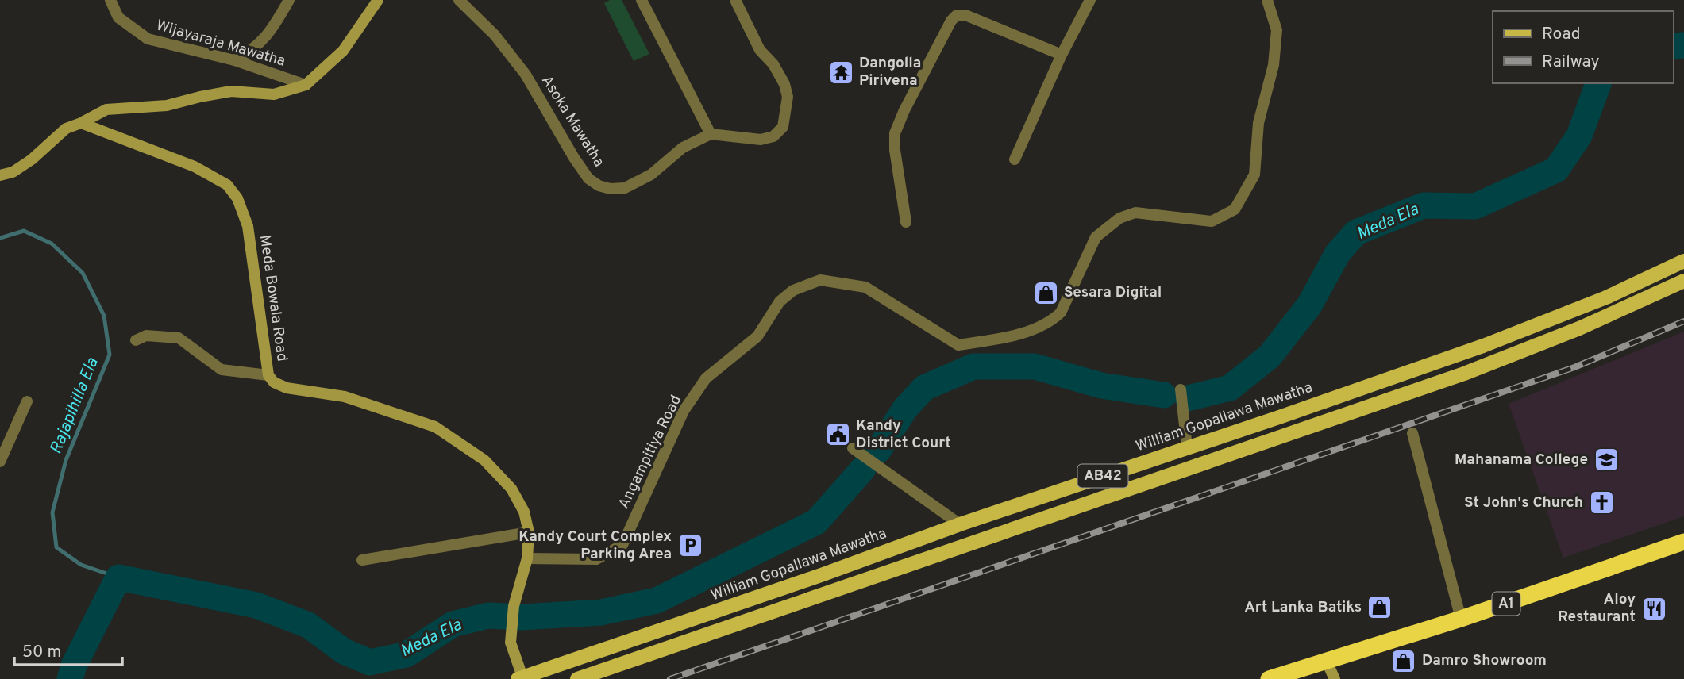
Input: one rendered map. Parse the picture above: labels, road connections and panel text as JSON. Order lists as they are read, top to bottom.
{
  "streets": {
    "highway": ["A1"],
    "main road": ["William Gopallawa Mawatha", "AB42"],
    "street": [
      "Wijayaraja Mawatha",
      "Asoka Mawatha",
      "Meda Bowala Road",
      "Angampitiya Road"
    ]
  },
  "crossings": [
    ["Meda Bowala Road", "William Gopallawa Mawatha"],
    ["Meda Bowala Road", "Angampitiya Road"]
  ],
  "water": ["Meda Ela", "Rajapihilla Ela"],
  "places": {
    "temple": ["Dangolla Pirivena"],
    "shop": ["Sesara Digital", "Art Lanka Batiks", "Damro Showroom"],
    "public building": ["Kandy District Court"],
    "school or university": ["Mahanama College"],
    "church": ["St John's Church"],
    "parking": ["Kandy Court Complex Parking Area"],
    "restaurant": ["Aloy Restaurant"]
  },
  "legend": ["Road", "Railway"],
  "scale_bar": "50 m"
}
